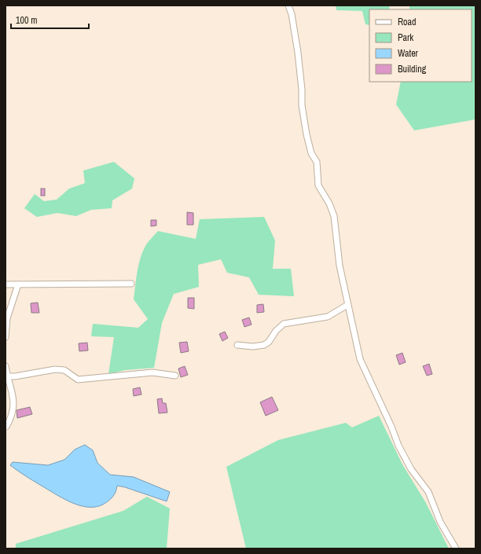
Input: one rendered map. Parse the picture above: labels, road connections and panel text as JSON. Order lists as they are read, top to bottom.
{
  "legend": [
    "Road",
    "Park",
    "Water",
    "Building"
  ],
  "scale_bar": "100 m"
}
